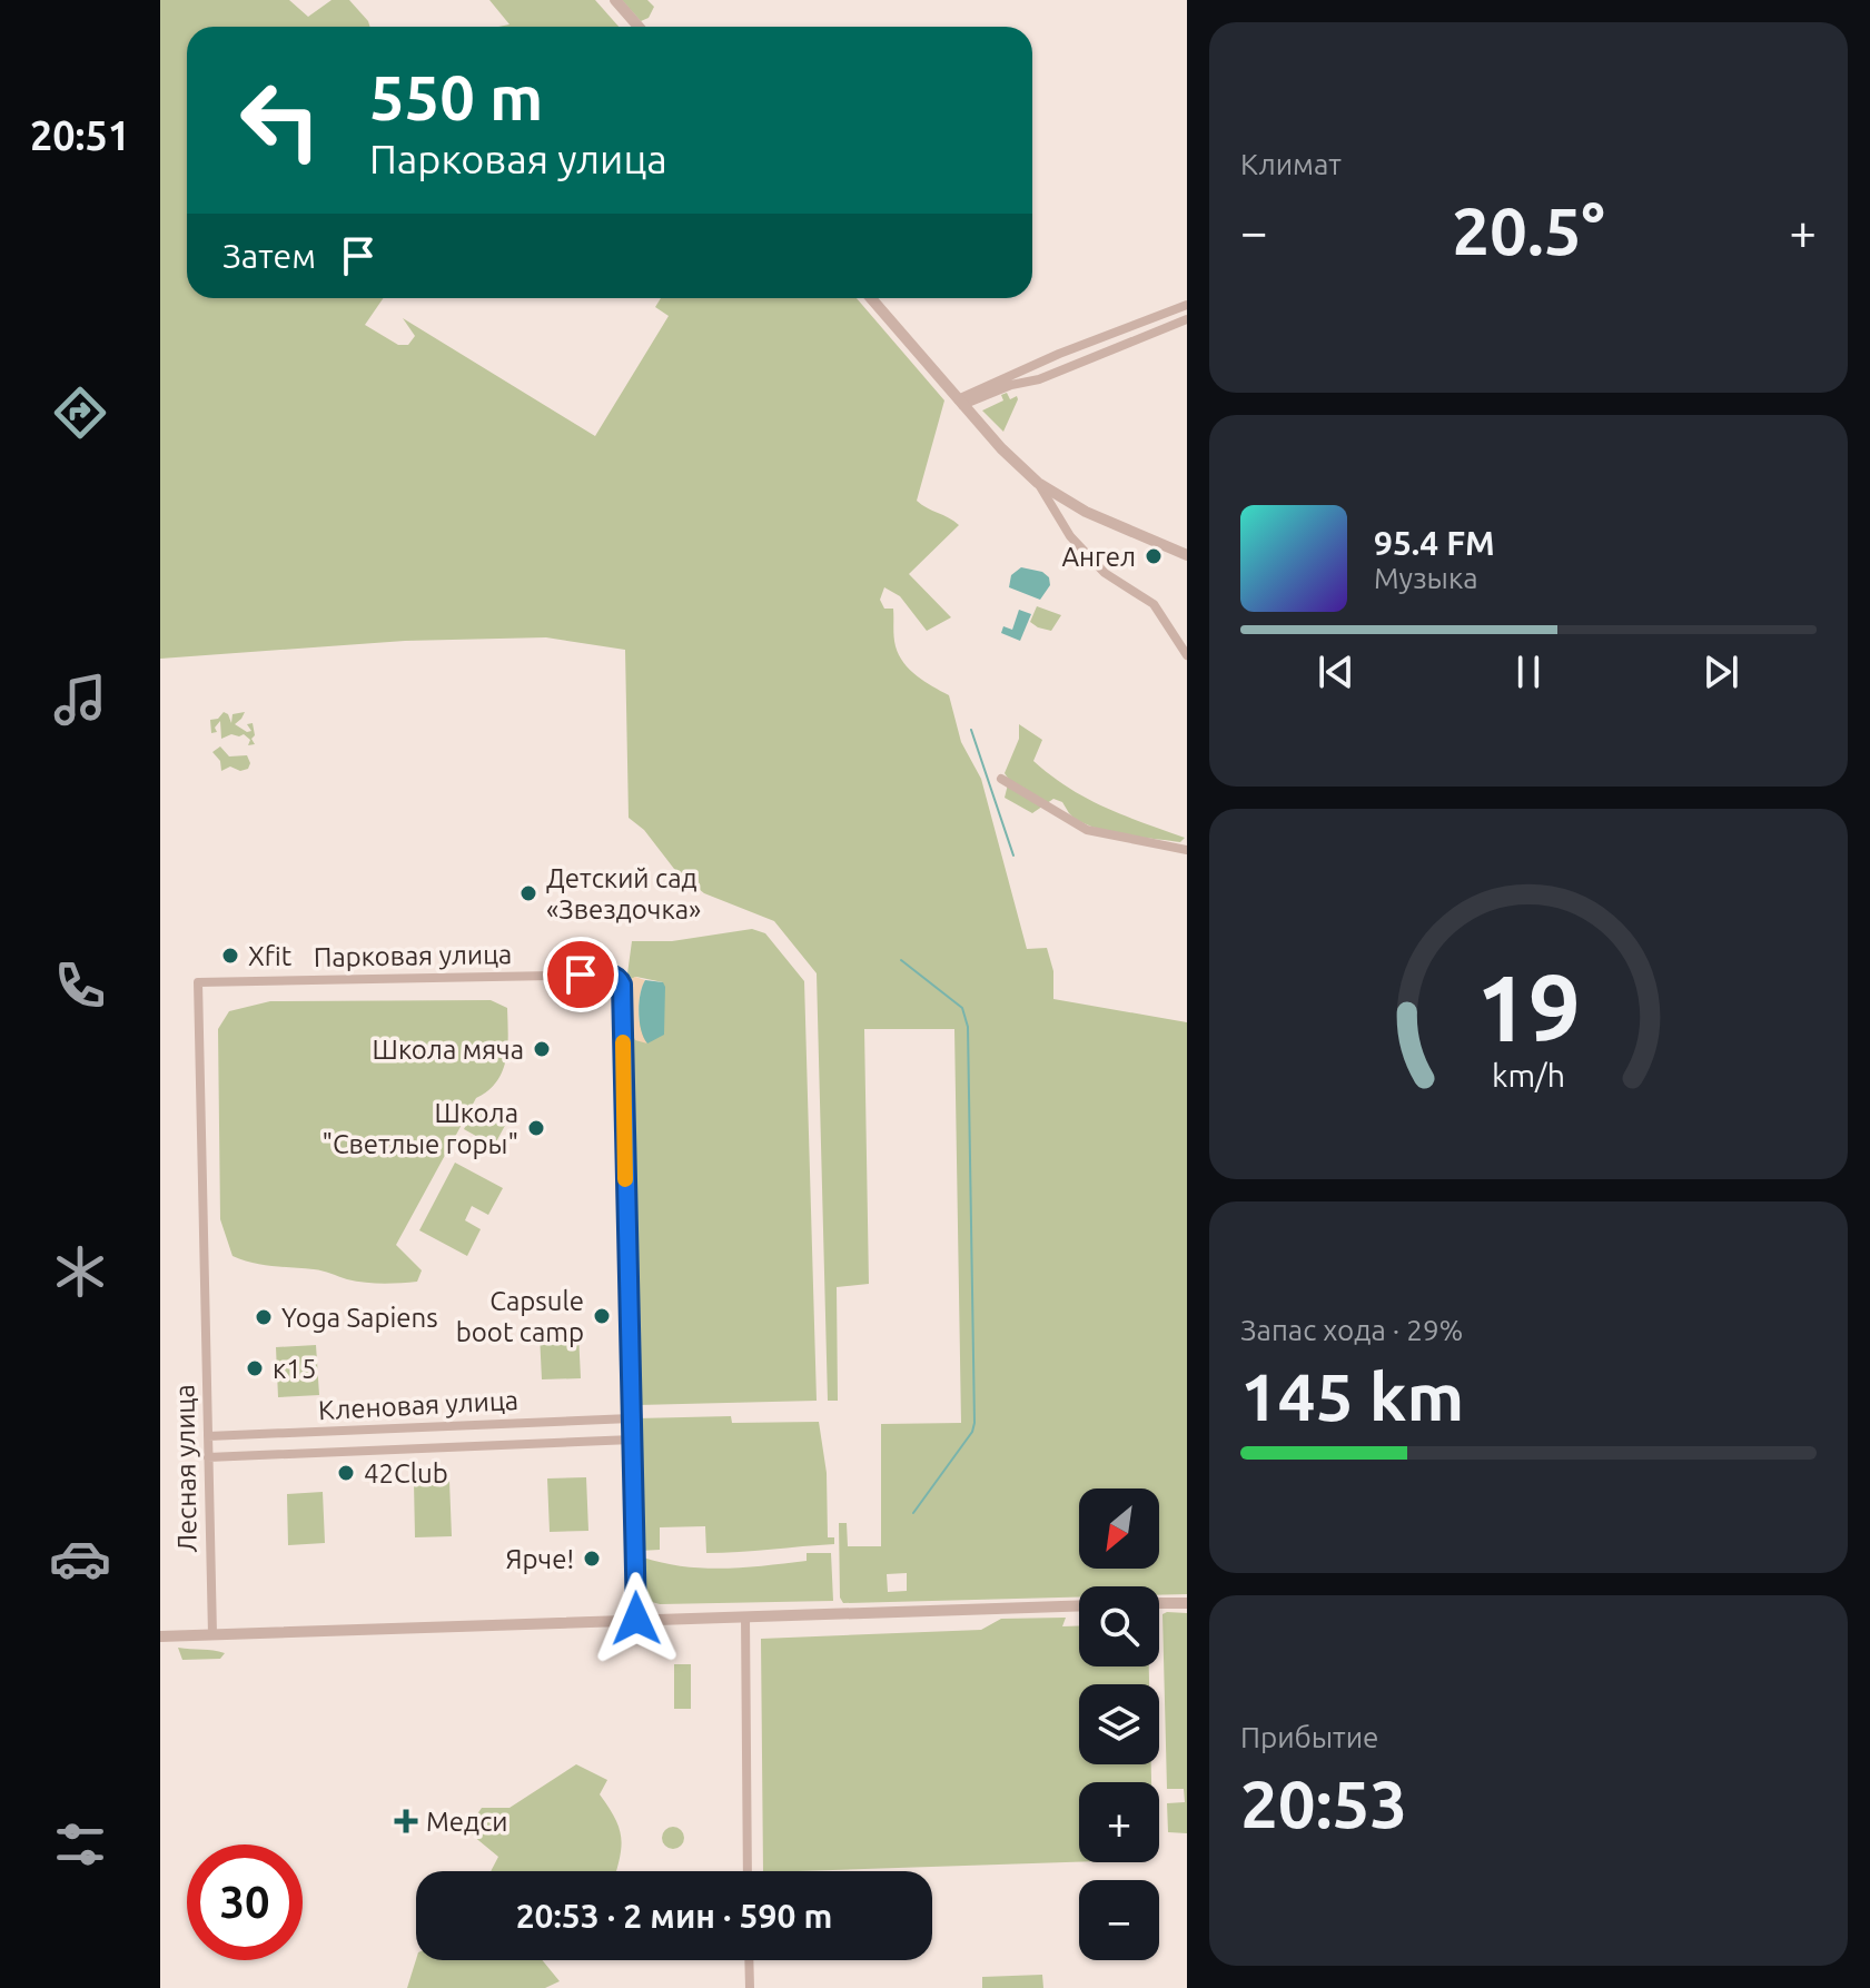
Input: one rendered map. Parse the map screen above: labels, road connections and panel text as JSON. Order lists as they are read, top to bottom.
{
  "streets": {
    "street": ["Парковая улица", "Кленовая улица", "Лесная улица"]
  },
  "crossings": [
    ["Парковая улица", "Кленовая улица"],
    ["Парковая улица", "Лесная улица"],
    ["Кленовая улица", "Лесная улица"]
  ],
  "places": {
    "other": [
      "Ангел",
      "Детский сад «Звездочка»",
      "Xfit",
      "Школа мяча",
      "Школа \"Светлые горы\"",
      "Capsule boot camp",
      "Yoga Sapiens",
      "к15",
      "42Club",
      "Ярче!"
    ],
    "health": ["Медси"]
  },
  "north": "bottom left",
  "page": {
    "tabs": "20:51",
    "tile": [
      "Климат",
      ["Запас хода · 29%", "145 km"],
      ["Прибытие", "20:53"]
    ],
    "turn": ["550 m", "Парковая улица"],
    "heat": ["−", "20.5°", "+"],
    "then": "Затем",
    "song": ["95.4 FM", "Музыка"],
    "map_buttons": ["+", "−"],
    "limit": "30",
    "trip": "20:53 · 2 мин · 590 m",
    "gauge": ["19", "km/h"]
  }
}
